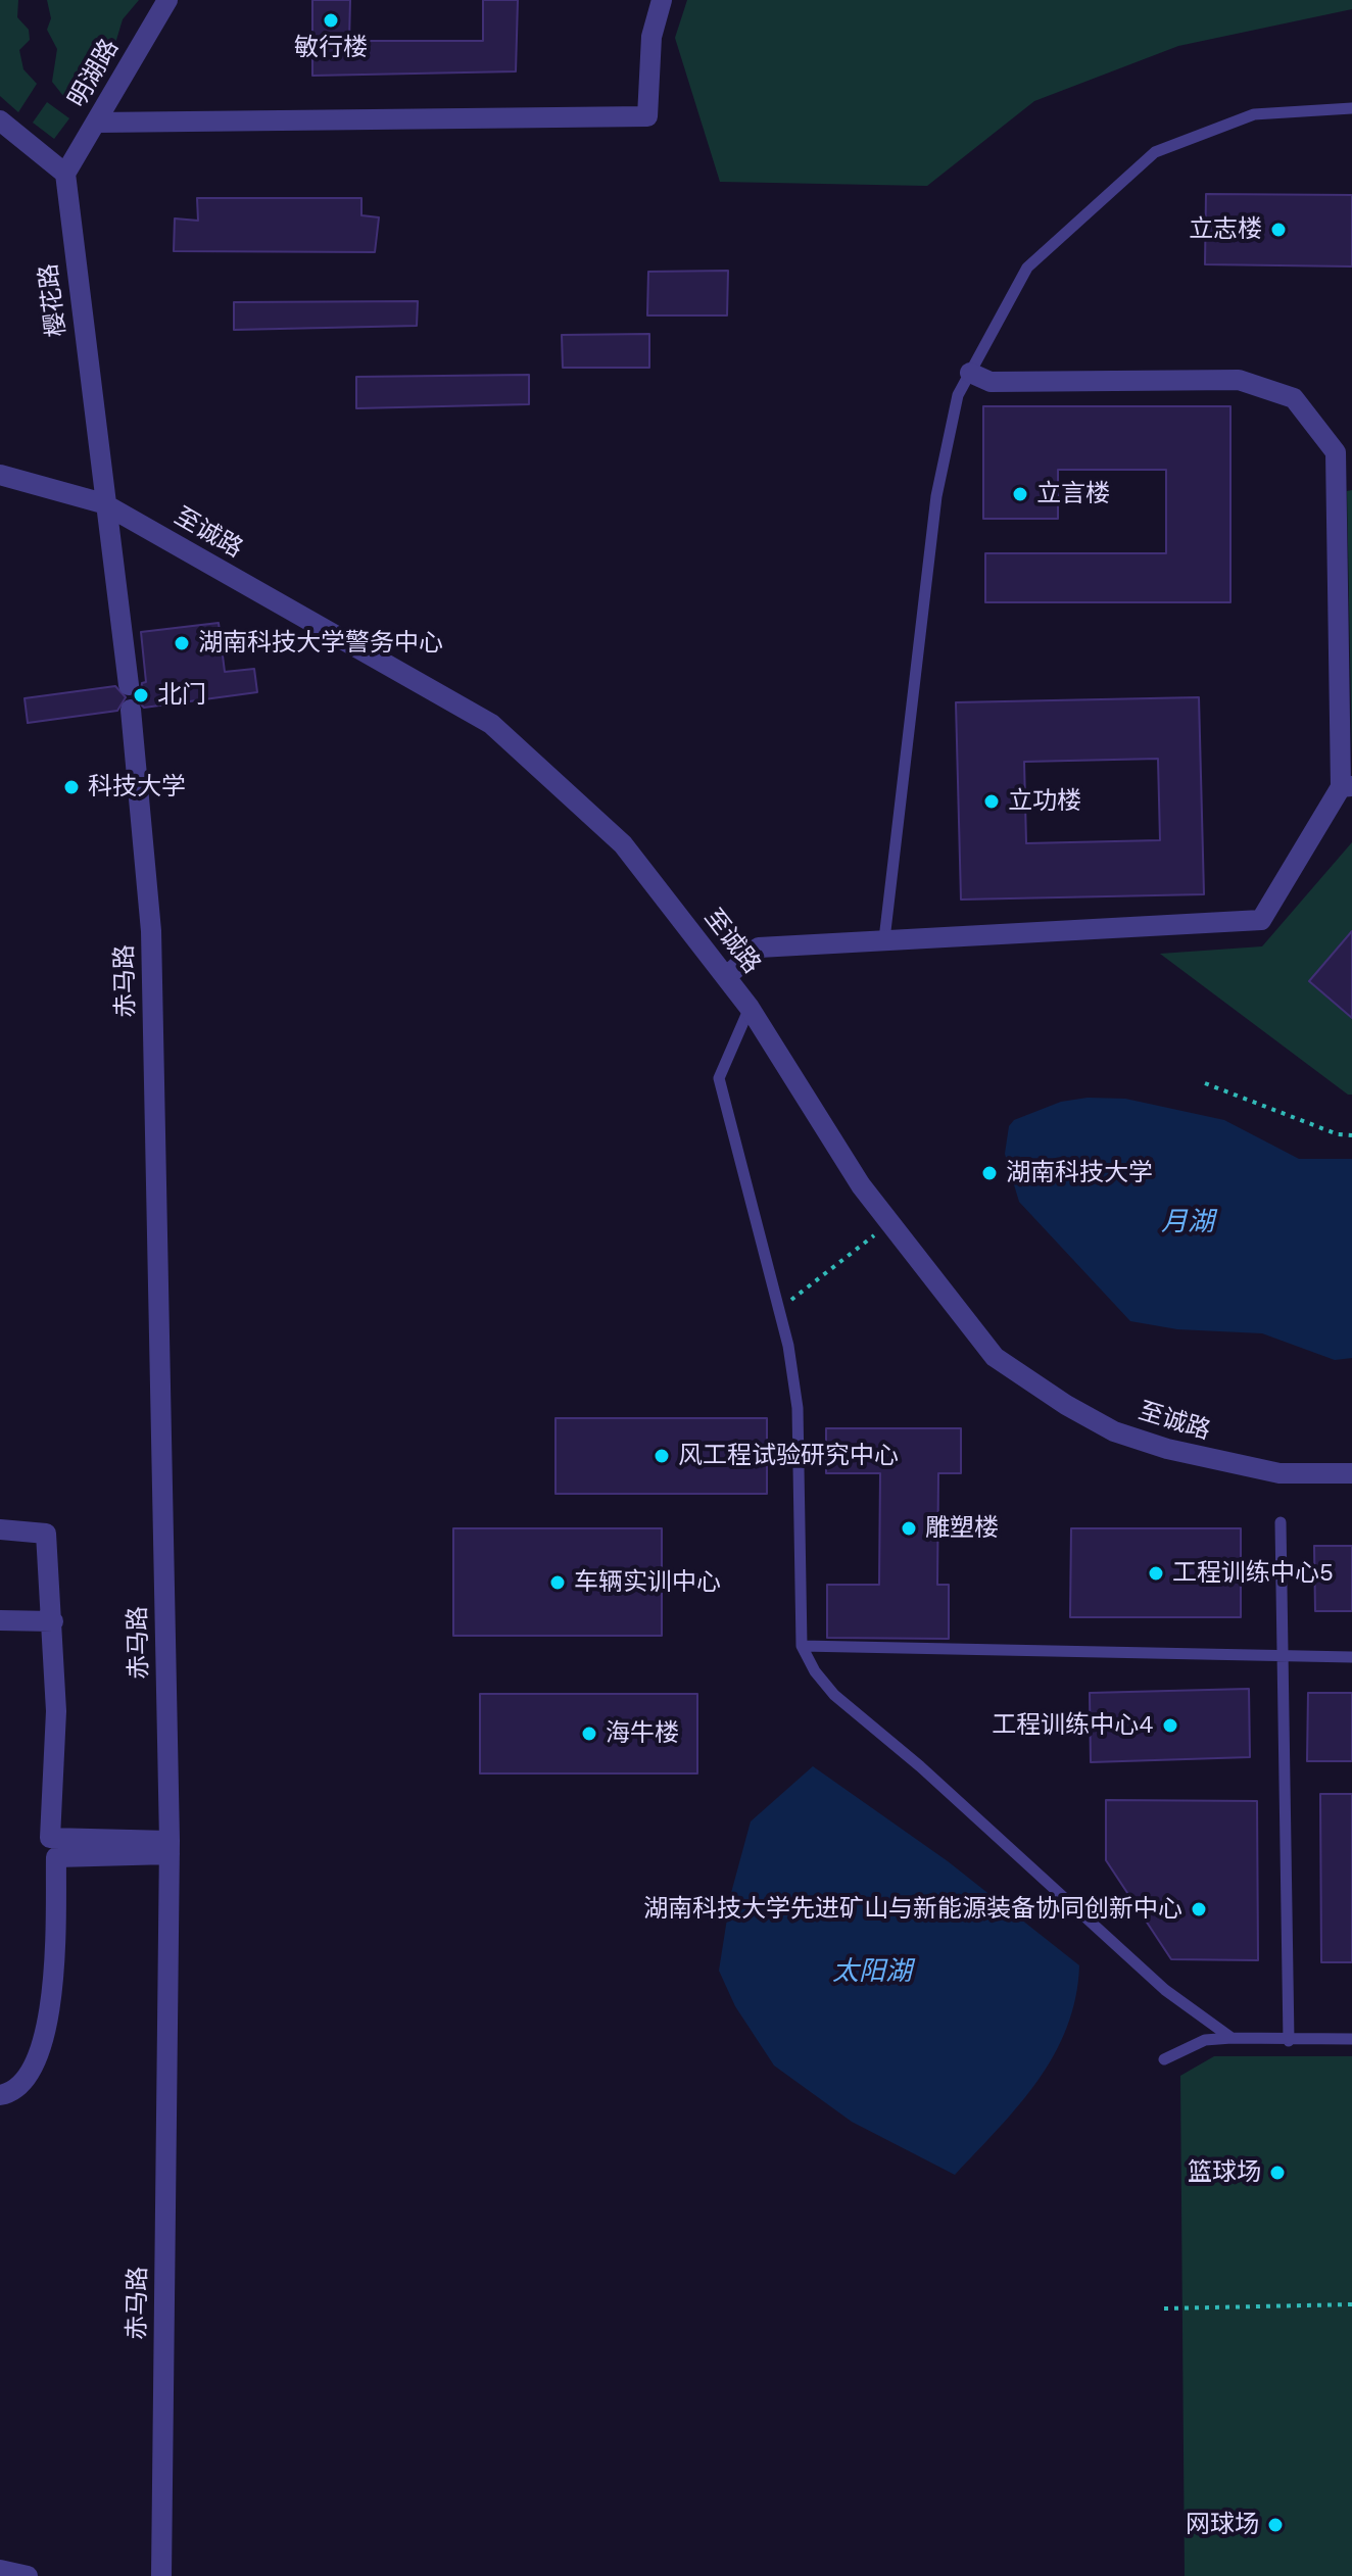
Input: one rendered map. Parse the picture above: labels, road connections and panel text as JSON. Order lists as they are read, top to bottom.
{
  "streets": {
    "street": [
      "明湖路",
      "樱花路",
      "至诚路",
      "赤马路"
    ]
  },
  "crossings": [
    ["明湖路", "樱花路"],
    ["樱花路", "至诚路"]
  ],
  "water": ["月湖", "太阳湖"],
  "places": [
    "敏行楼",
    "立志楼",
    "立言楼",
    "湖南科技大学警务中心",
    "北门",
    "科技大学",
    "立功楼",
    "湖南科技大学",
    "风工程试验研究中心",
    "雕塑楼",
    "工程训练中心5",
    "车辆实训中心",
    "工程训练中心4",
    "海牛楼",
    "湖南科技大学先进矿山与新能源装备协同创新中心",
    "篮球场",
    "网球场"
  ]
}
